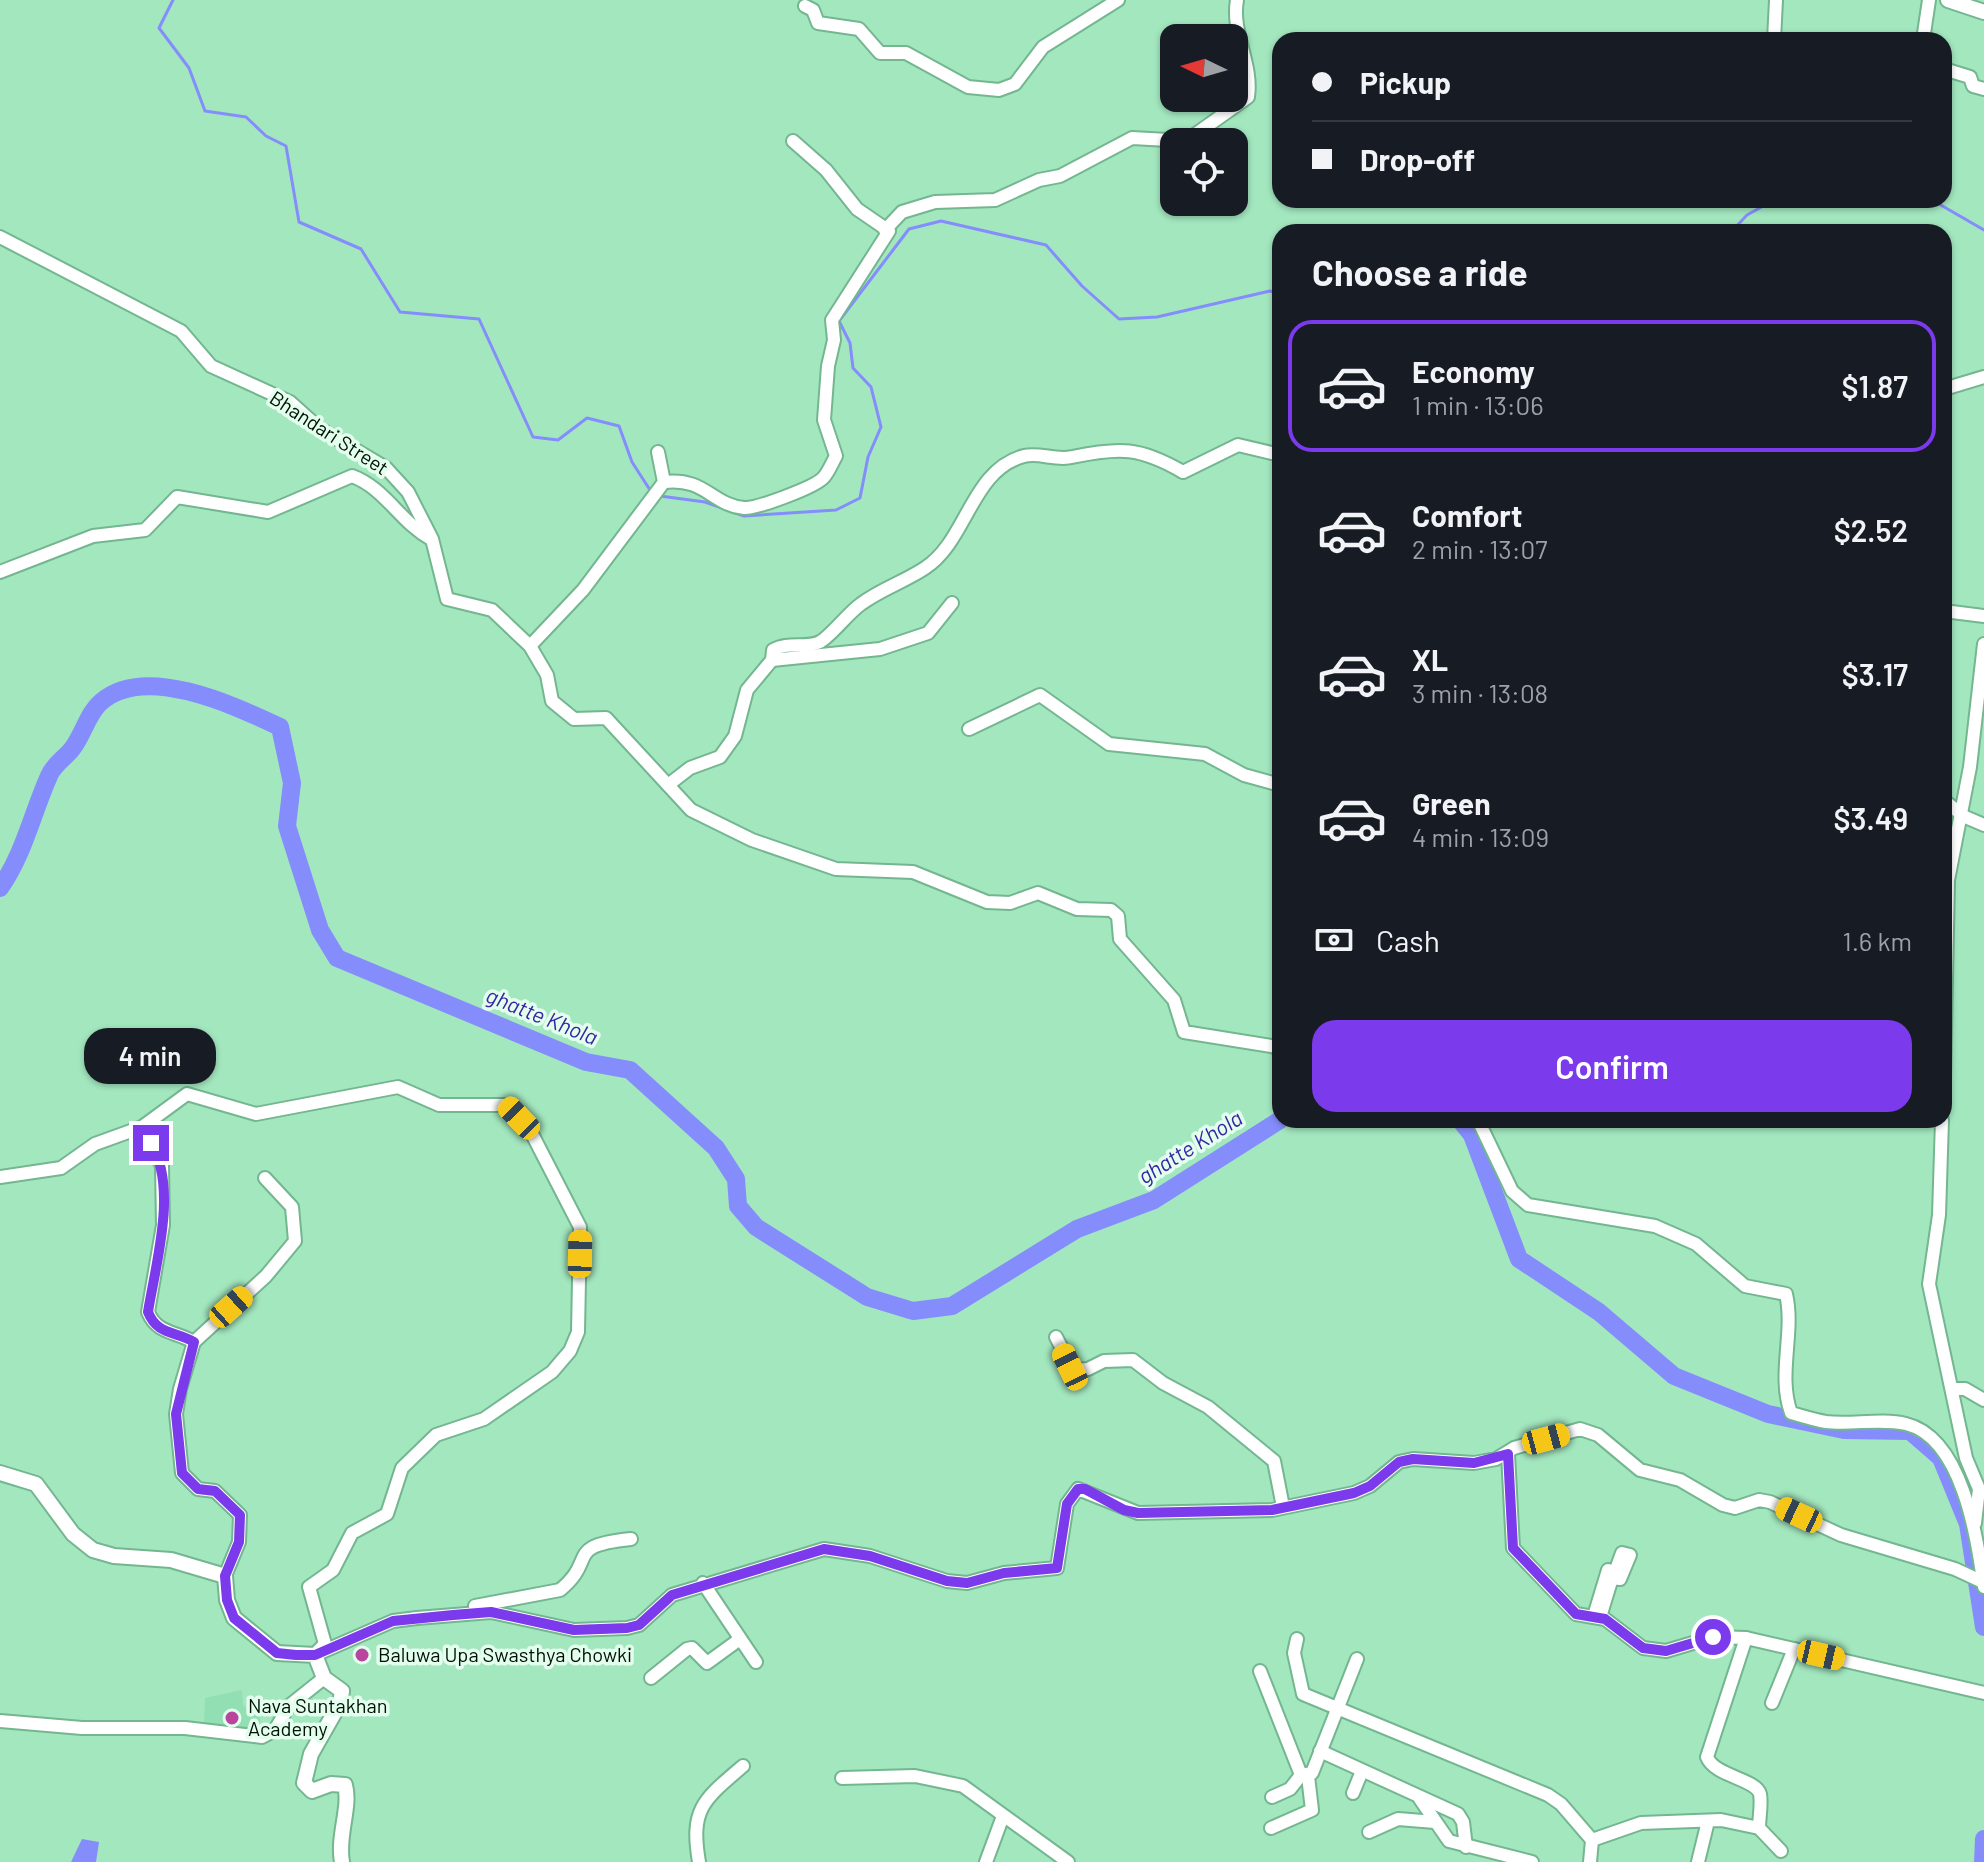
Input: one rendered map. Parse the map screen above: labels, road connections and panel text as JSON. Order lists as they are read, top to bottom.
{
  "streets": {
    "street": ["Bhandari Street"]
  },
  "water": ["ghatte Khola"],
  "places": ["Baluwa Upa Swasthya Chowki", "Nava Suntakhan Academy"],
  "north": "left",
  "page": {
    "banner": ["Pickup", "Drop-off"],
    "heading": "Choose a ride",
    "list": [
      {
        "name": "Economy",
        "note": "1 min · 13:06",
        "value": "$1.87"
      },
      {
        "name": "Comfort",
        "note": "2 min · 13:07",
        "value": "$2.52"
      },
      {
        "name": "XL",
        "note": "3 min · 13:08",
        "value": "$3.17"
      },
      {
        "name": "Green",
        "note": "4 min · 13:09",
        "value": "$3.49"
      }
    ],
    "pay": ["Cash", "1.6 km"],
    "buttons": "Confirm",
    "bubble": "4 min"
  }
}
